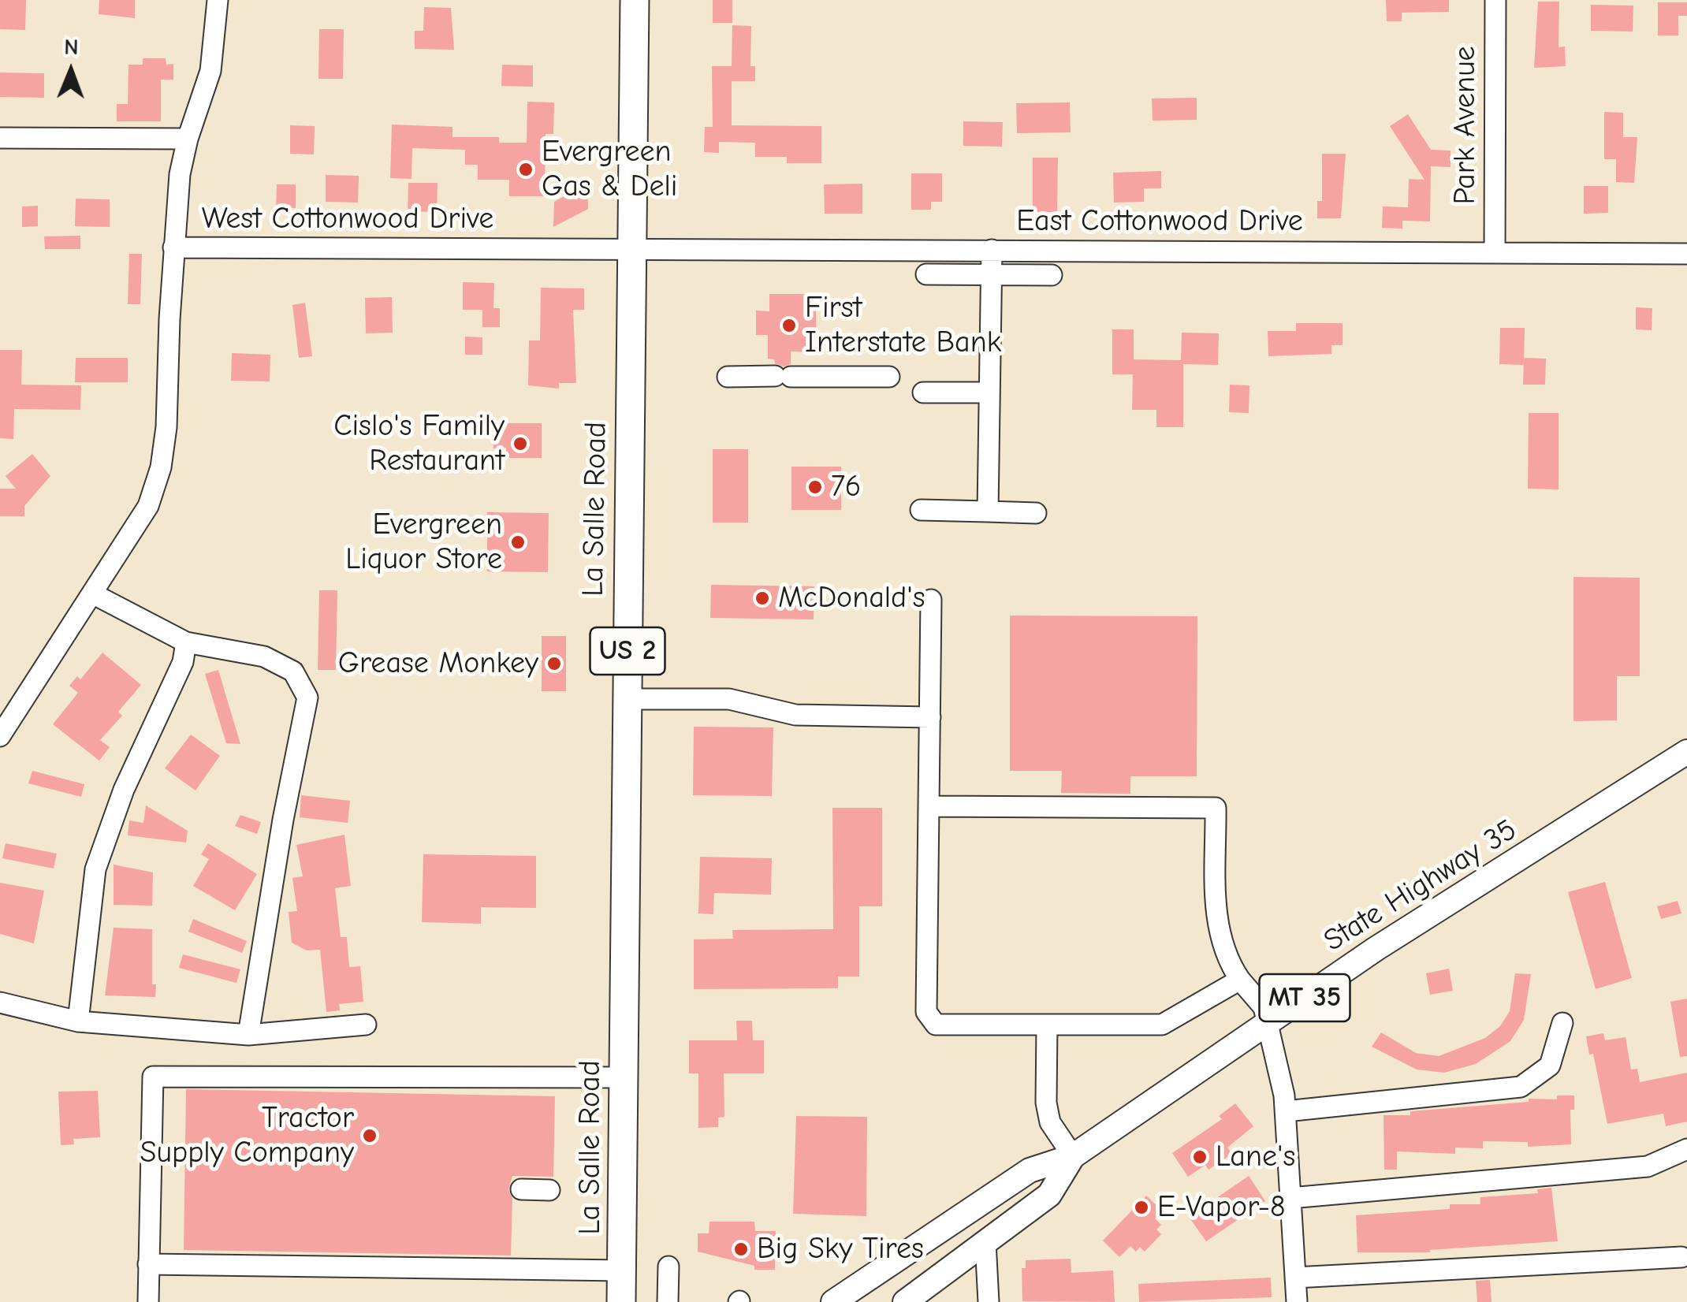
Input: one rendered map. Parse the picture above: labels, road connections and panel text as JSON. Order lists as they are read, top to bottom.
{
  "streets": {
    "highway": ["La Salle Road", "US 2"],
    "main road": ["State Highway 35", "MT 35"],
    "street": ["Park Avenue", "West Cottonwood Drive", "East Cottonwood Drive"]
  },
  "crossings": [
    ["Park Avenue", "East Cottonwood Drive"],
    ["West Cottonwood Drive", "East Cottonwood Drive"],
    ["West Cottonwood Drive", "La Salle Road"],
    ["East Cottonwood Drive", "La Salle Road"]
  ],
  "places": [
    "Evergreen Gas & Deli",
    "First Interstate Bank",
    "Cislo's Family Restaurant",
    "76",
    "Evergreen Liquor Store",
    "McDonald's",
    "Grease Monkey",
    "Tractor Supply Company",
    "Lane's",
    "E-Vapor-8",
    "Big Sky Tires"
  ],
  "north": "top"
}
